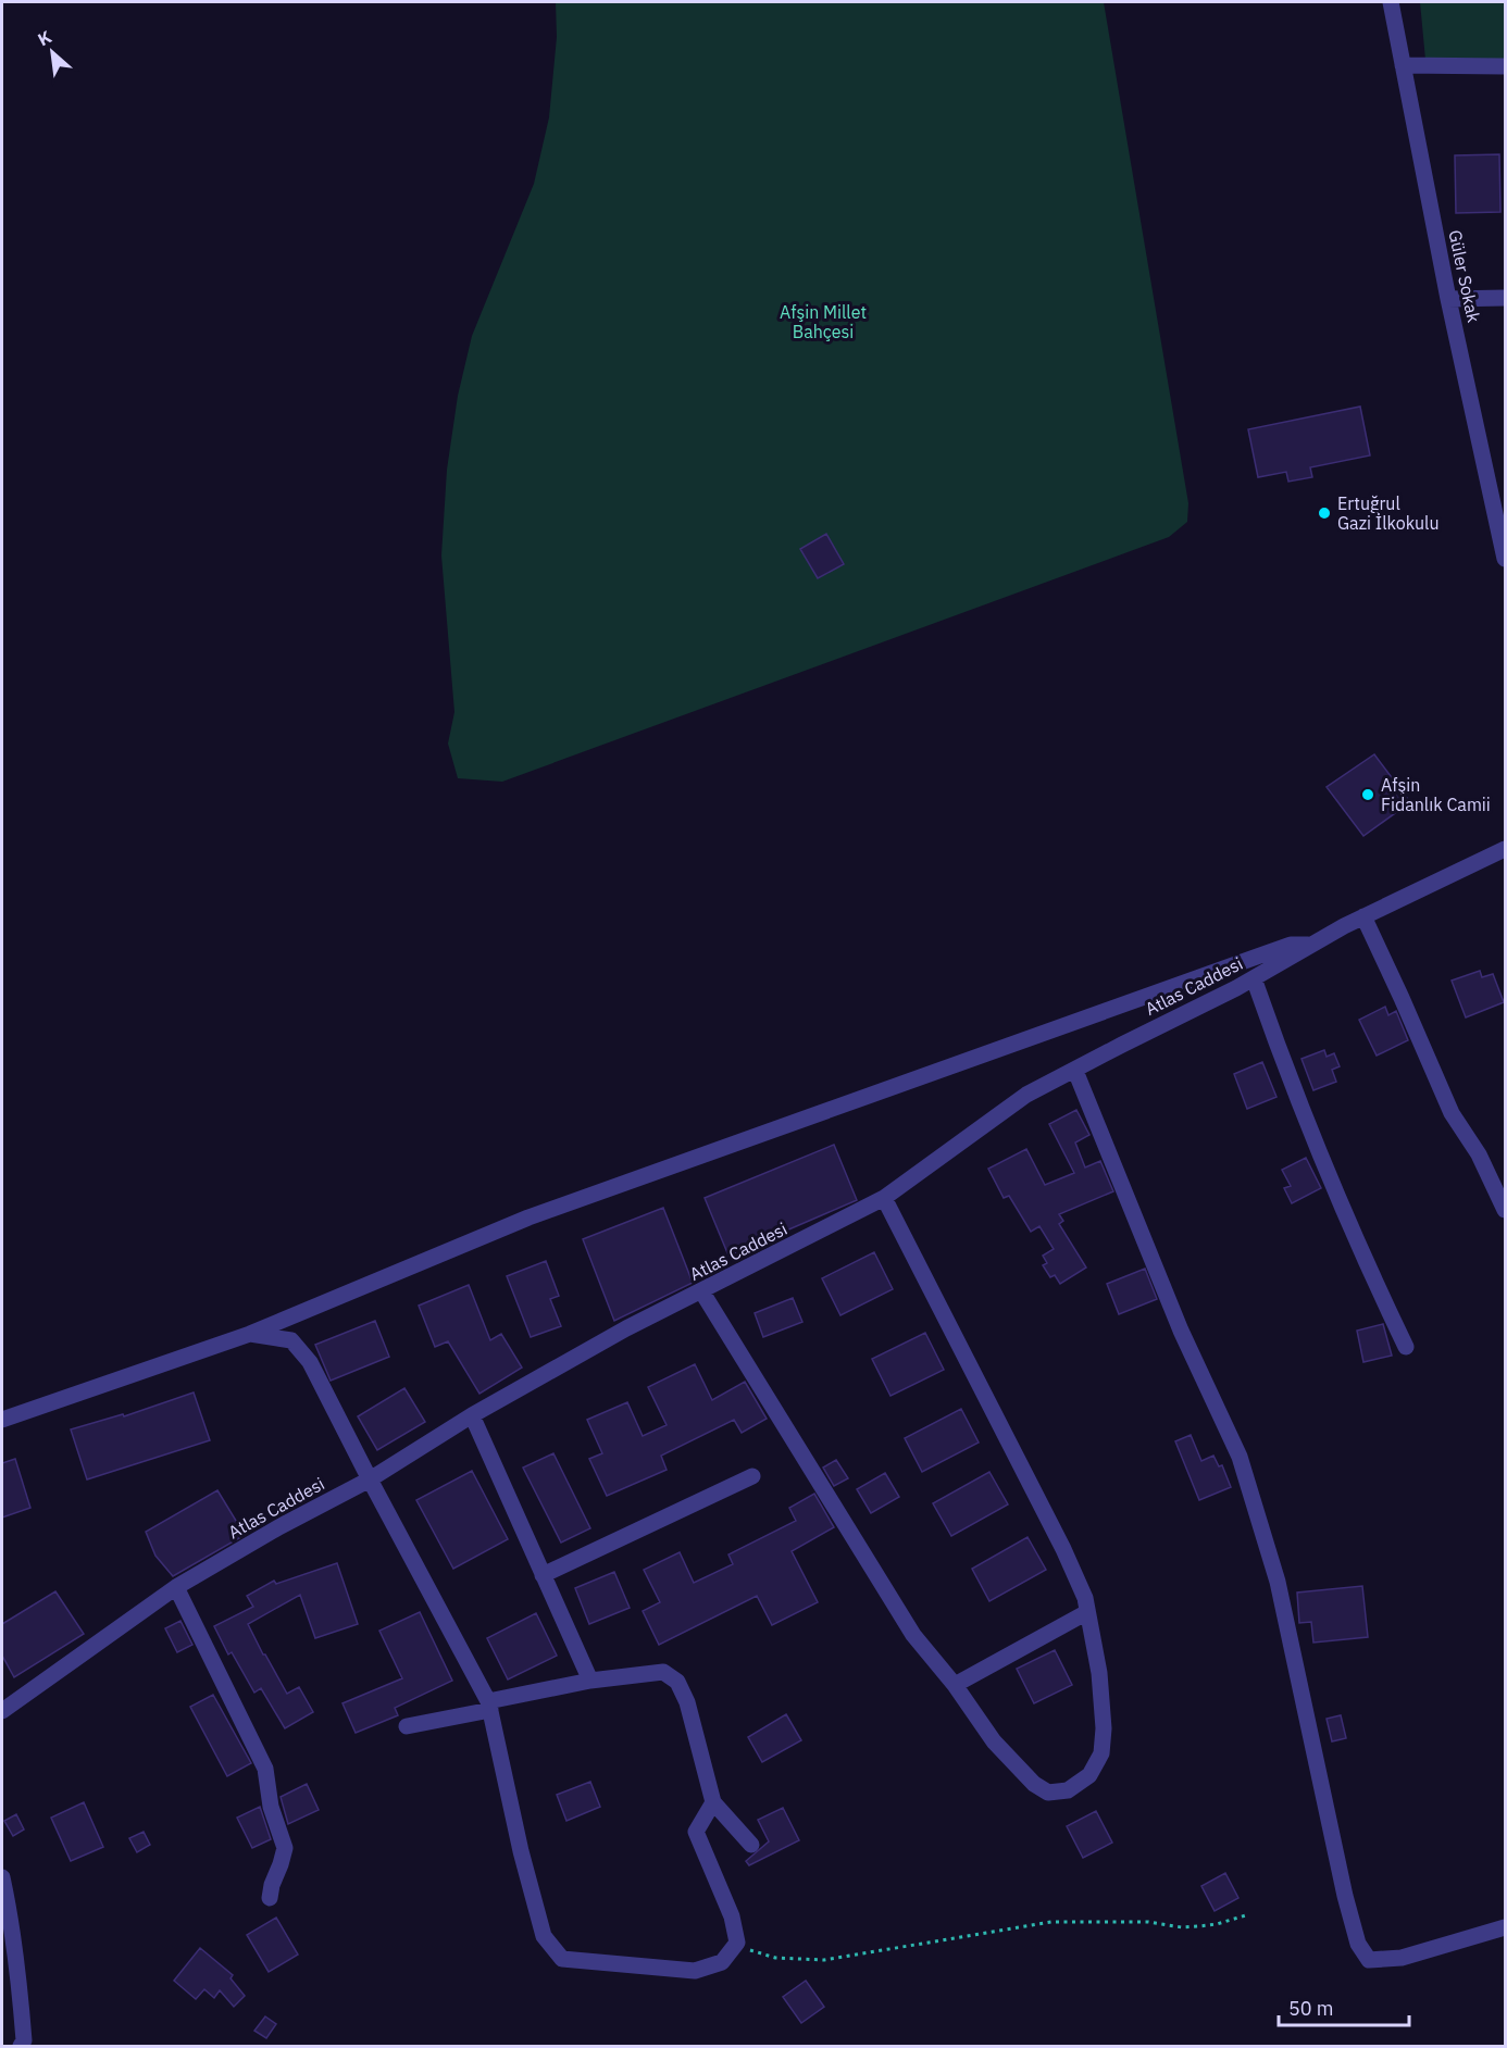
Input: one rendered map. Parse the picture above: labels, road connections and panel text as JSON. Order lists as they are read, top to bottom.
{
  "streets": {
    "street": ["Güler Sokak", "Atlas Caddesi"]
  },
  "parks": ["Afşin Millet Bahçesi"],
  "places": ["Ertuğrul Gazi İlkokulu", "Afşin Fidanlık Camii"],
  "scale_bar": "50 m",
  "north": "top left"
}
